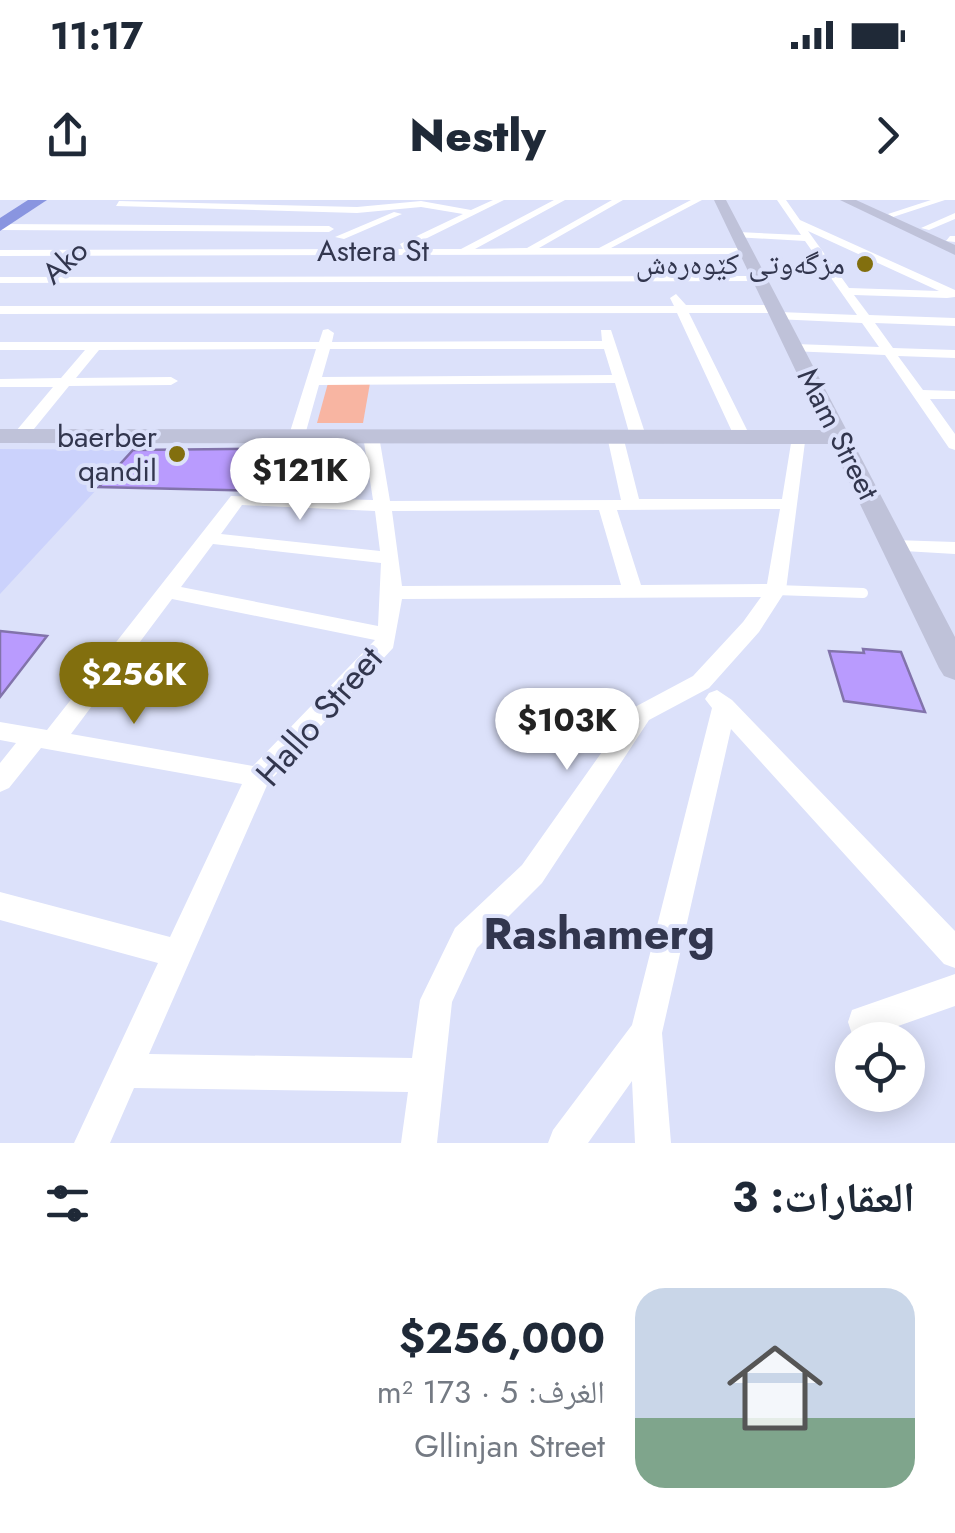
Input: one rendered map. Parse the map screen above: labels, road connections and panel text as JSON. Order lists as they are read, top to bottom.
{
  "streets": {
    "street": [
      "Astera St",
      "Ako",
      "Mam Street",
      "Hallo Street"
    ]
  },
  "crossings": [
    ["Astera St", "Ako"],
    ["Astera St", "Mam Street"]
  ],
  "districts": ["Rashamerg"],
  "places": ["مزگەوتی کێوەرەش", "baerber qandil"],
  "page": {
    "status": "11:17",
    "header": "Nestly",
    "price": ["$121K", "$256K", "$103K"],
    "heading": "العقارات: 3",
    "list": [
      {
        "name": "$256,000",
        "note": "الغرف: 5 · 173 m² · Gllinjan Street"
      }
    ]
  }
}
